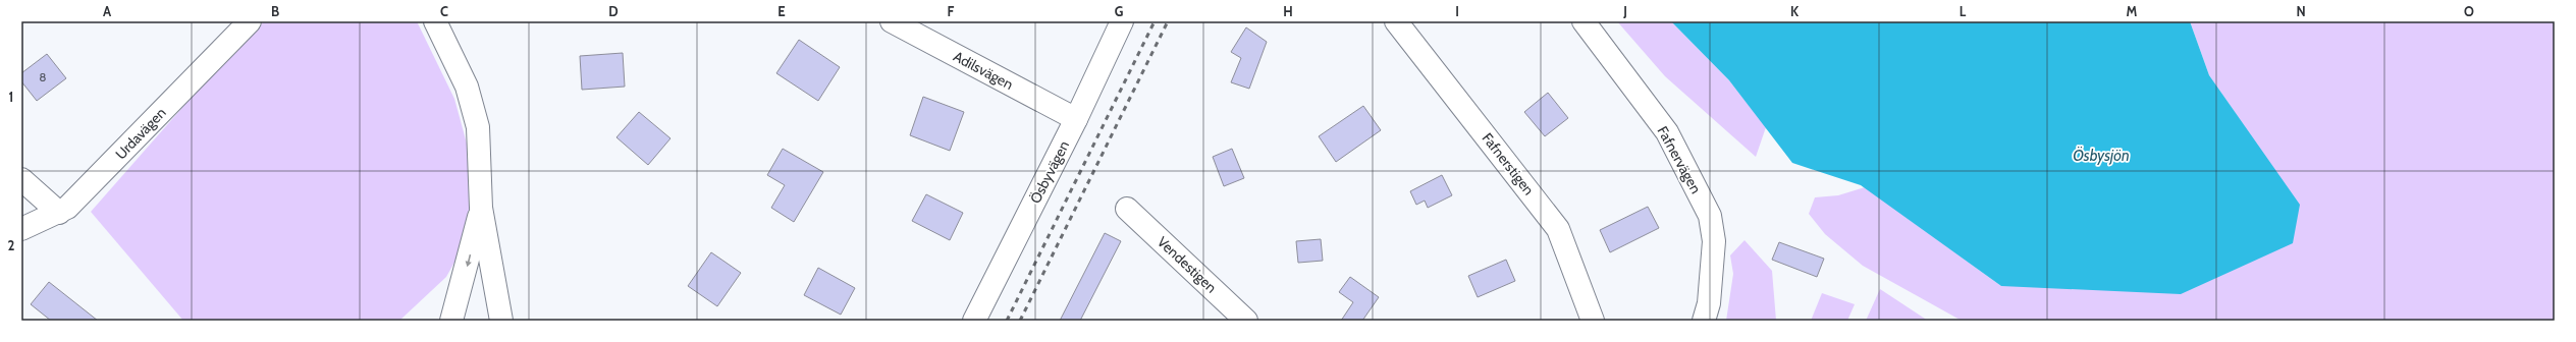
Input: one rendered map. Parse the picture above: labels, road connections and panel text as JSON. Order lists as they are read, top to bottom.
{
  "streets": {
    "street": [
      "Adilsvägen",
      "Urdavägen",
      "Fafnervägen",
      "Fafnerstigen",
      "Ösbyvägen",
      "Vendestigen"
    ]
  },
  "crossings": [
    ["Adilsvägen", "Ösbyvägen"]
  ],
  "water": ["Ösbysjön"],
  "house_numbers": ["8"],
  "grid": {
    "columns": [
      "A",
      "B",
      "C",
      "D",
      "E",
      "F",
      "G",
      "H",
      "I",
      "J",
      "K",
      "L",
      "M",
      "N",
      "O"
    ],
    "rows": ["1", "2"]
  }
}
